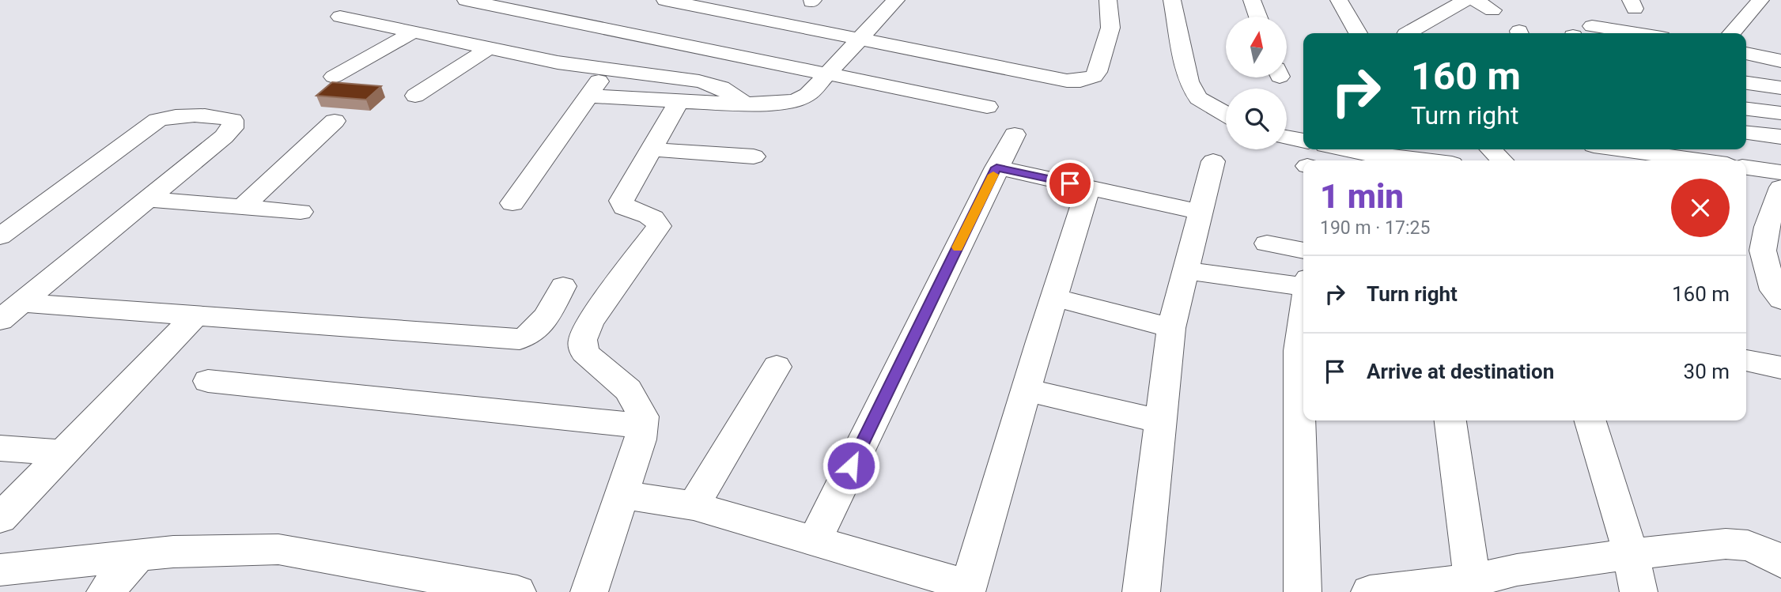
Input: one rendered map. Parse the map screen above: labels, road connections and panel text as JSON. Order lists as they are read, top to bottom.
{
  "north": "top",
  "page": {
    "turn": ["160 m", "Turn right"],
    "heading": ["1 min", "190 m · 17:25"],
    "list": [
      {
        "name": "Turn right",
        "value": "160 m"
      },
      {
        "name": "Arrive at destination",
        "value": "30 m"
      }
    ]
  }
}
